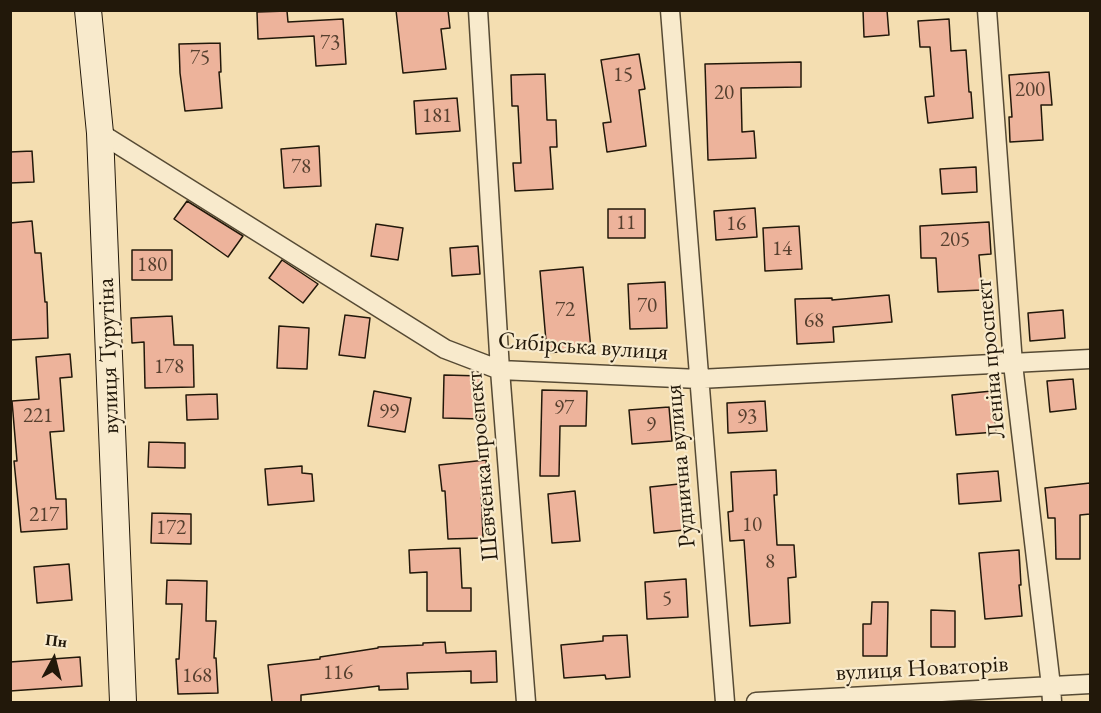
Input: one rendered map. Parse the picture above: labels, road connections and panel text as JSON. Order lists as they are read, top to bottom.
{
  "streets": {
    "street": [
      "Сибірська вулиця",
      "вулиця Турутіна",
      "Леніна проспект",
      "Шевченка проспект",
      "Руднична вулиця",
      "вулиця Новаторів"
    ]
  },
  "crossings": [
    ["Сибірська вулиця", "вулиця Турутіна"],
    ["Сибірська вулиця", "Леніна проспект"],
    ["Сибірська вулиця", "Шевченка проспект"],
    ["Сибірська вулиця", "Руднична вулиця"],
    ["Леніна проспект", "вулиця Новаторів"]
  ],
  "house_numbers": [
    "73",
    "75",
    "15",
    "200",
    "20",
    "181",
    "78",
    "11",
    "16",
    "205",
    "14",
    "180",
    "70",
    "72",
    "68",
    "178",
    "97",
    "99",
    "221",
    "93",
    "9",
    "217",
    "10",
    "172",
    "8",
    "5",
    "116",
    "168"
  ],
  "north": "top"
}
